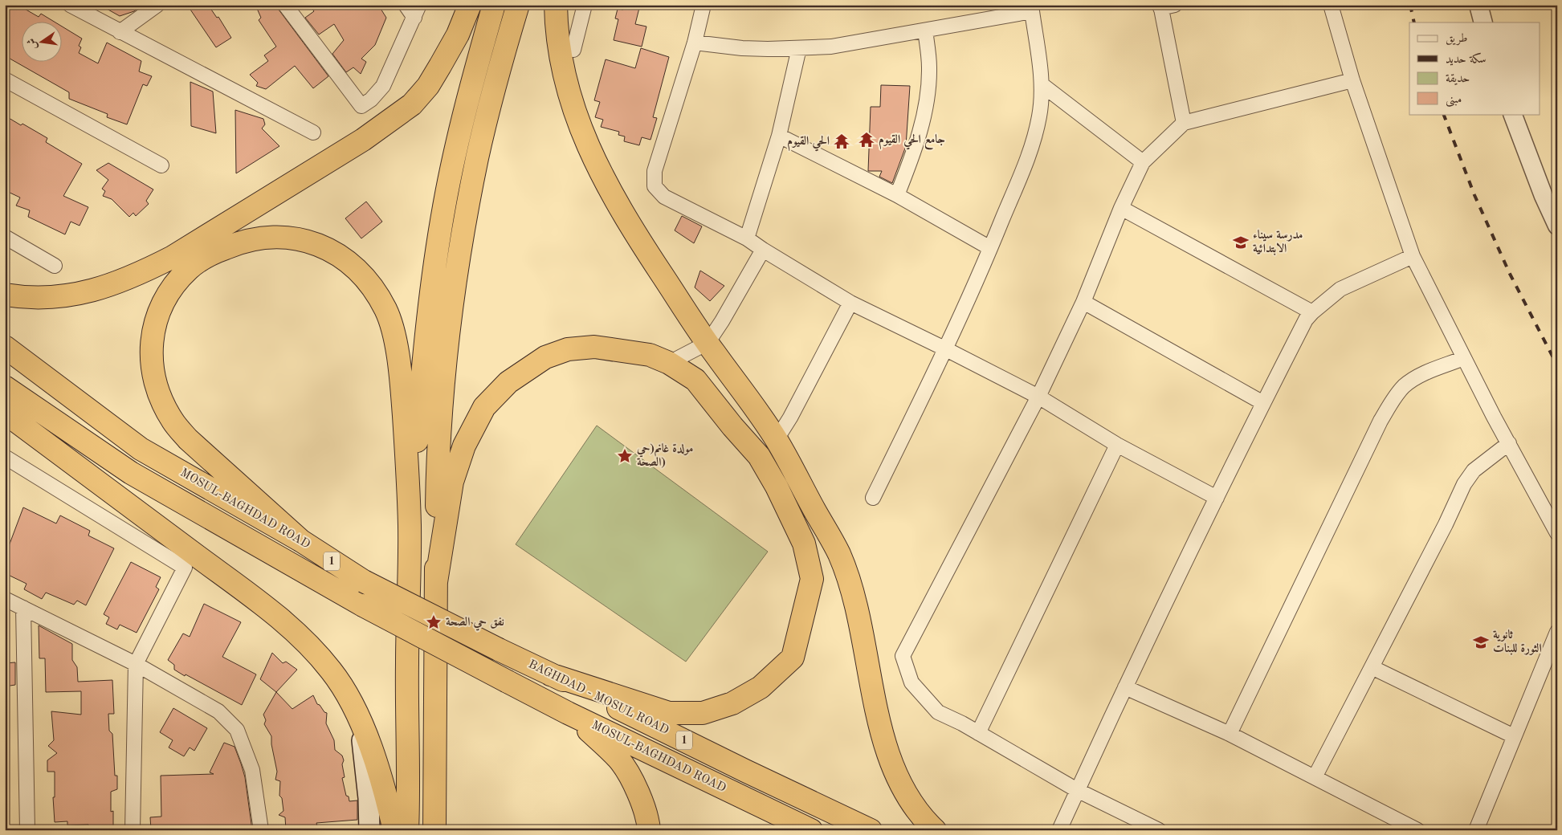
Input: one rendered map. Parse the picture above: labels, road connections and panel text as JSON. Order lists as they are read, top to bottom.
{
  "streets": {
    "highway": ["MOSUL-BAGHDAD ROAD", "1", "BAGHDAD - MOSUL ROAD"]
  },
  "crossings": [
    ["MOSUL-BAGHDAD ROAD", "BAGHDAD - MOSUL ROAD"]
  ],
  "places": {
    "temple": ["جامع الحي القيوم", "الحي القيوم"],
    "school or university": ["مدرسة سيناء الابتدائية", "ثانوية الثورة للبنات"],
    "place": ["مولدة غانم(حي الصحة)", "نفق حي الصحة"]
  },
  "legend": [
    "طريق",
    "سكة حديد",
    "حديقة",
    "مبنى"
  ],
  "north": "left"
}
